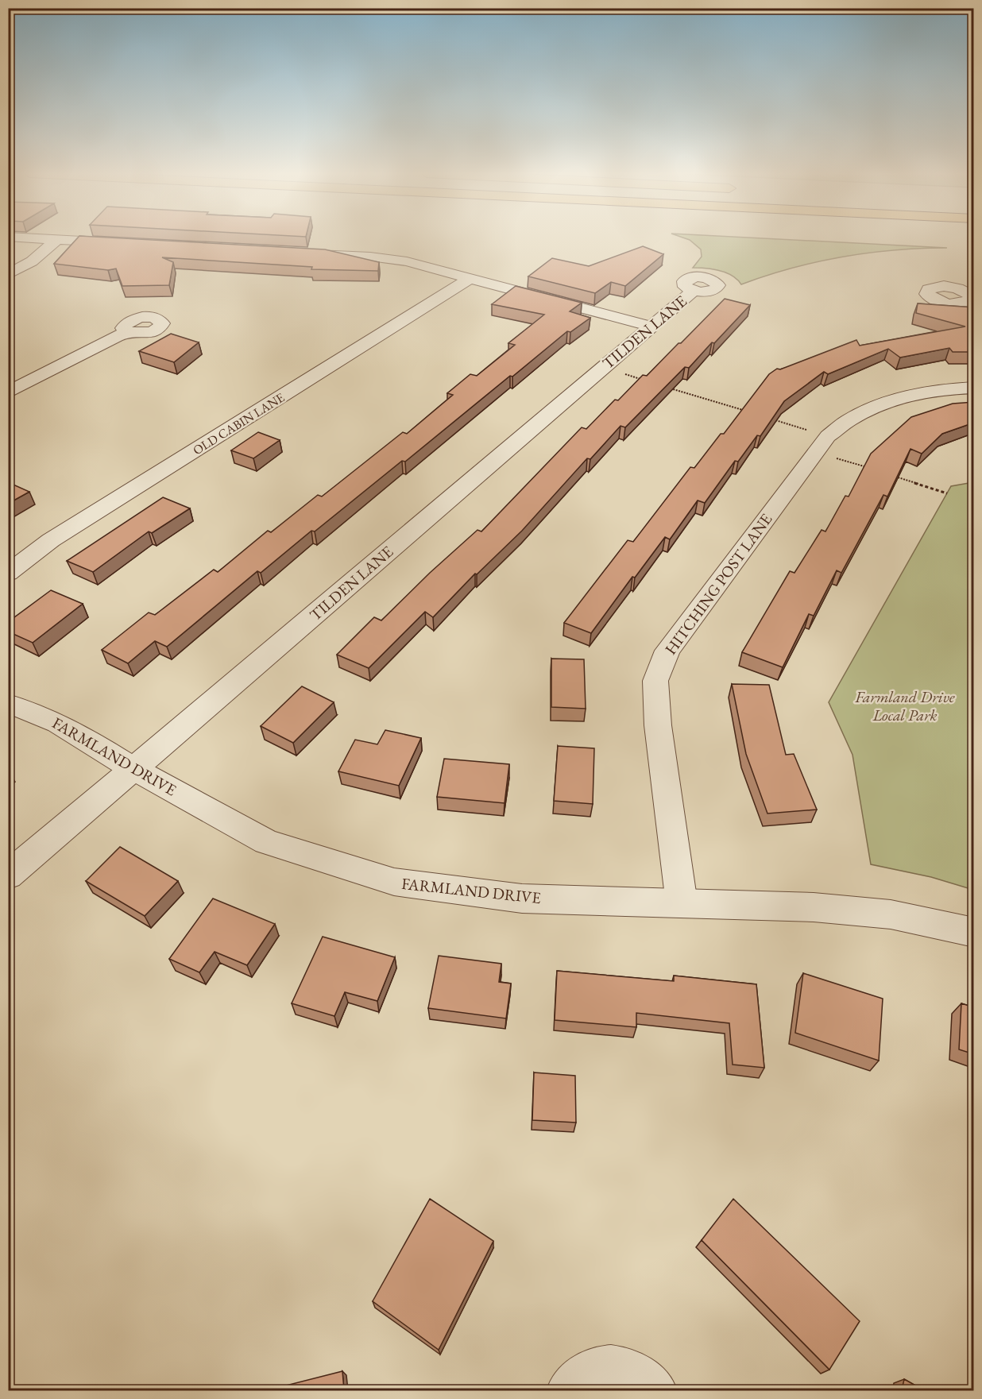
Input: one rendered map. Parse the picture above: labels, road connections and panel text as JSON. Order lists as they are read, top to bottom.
{
  "streets": {
    "street": [
      "TILDEN LANE",
      "OLD CABIN LANE",
      "HITCHING POST LANE",
      "FARMLAND DRIVE"
    ]
  },
  "crossings": [
    ["TILDEN LANE", "FARMLAND DRIVE"],
    ["HITCHING POST LANE", "FARMLAND DRIVE"]
  ],
  "parks": ["Farmland Drive Local Park"]
}
